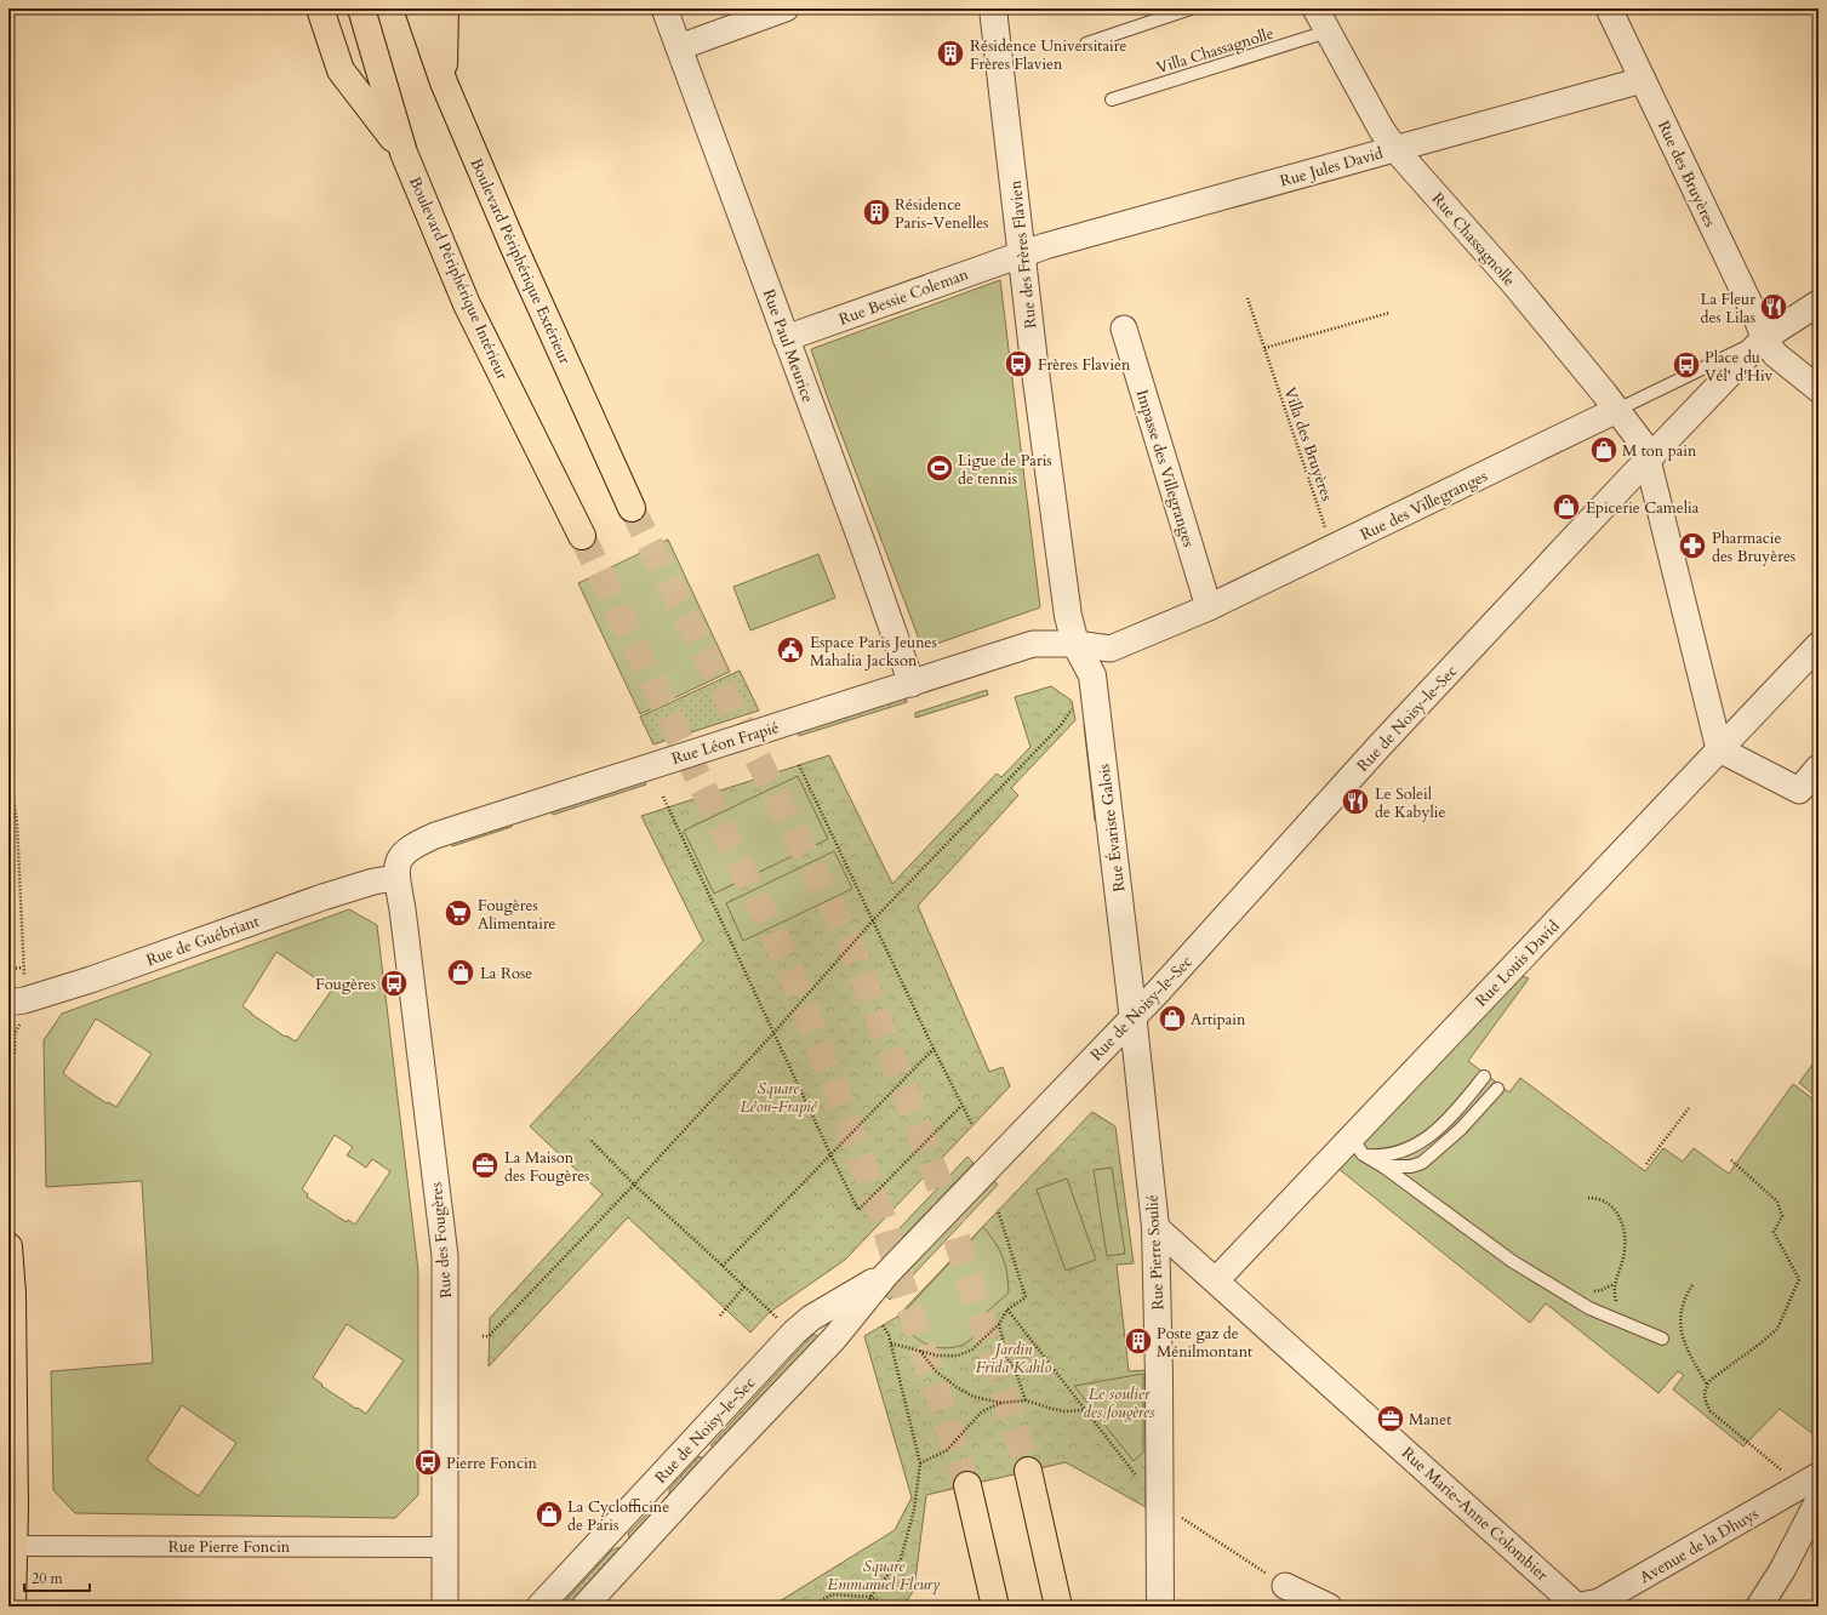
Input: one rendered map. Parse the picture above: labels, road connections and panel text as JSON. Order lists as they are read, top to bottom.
{
  "streets": {
    "main road": ["Boulevard Périphérique Extérieur", "Boulevard Périphérique Intérieur"],
    "street": [
      "Rue Jules David",
      "Rue des Bruyères",
      "Rue Chassagnolle",
      "Rue des Frères Flavien",
      "Rue Bessie Coleman",
      "Rue Paul Meurice",
      "Impasse des Villegranges",
      "Rue des Villegranges",
      "Rue de Noisy-le-Sec",
      "Rue Léon Frapié",
      "Rue Évariste Galois",
      "Rue de Guébriant",
      "Rue Louis David",
      "Rue des Fougères",
      "Rue Pierre Soulié",
      "Rue Marie-Anne Colombier",
      "Avenue de la Dhuys",
      "Rue Pierre Foncin"
    ],
    "lane": ["Villa Chassagnolle"],
    "path": ["Villa des Bruyères"]
  },
  "crossings": [
    ["Villa Chassagnolle", "Rue Chassagnolle"],
    ["Rue Jules David", "Rue des Bruyères"],
    ["Rue Jules David", "Rue Chassagnolle"],
    ["Rue Jules David", "Rue des Frères Flavien"],
    ["Rue Jules David", "Rue Bessie Coleman"],
    ["Rue des Bruyères", "Rue des Villegranges"],
    ["Rue des Bruyères", "Rue de Noisy-le-Sec"],
    ["Rue Chassagnolle", "Rue des Villegranges"],
    ["Rue Chassagnolle", "Rue de Noisy-le-Sec"],
    ["Rue Chassagnolle", "Rue Louis David"],
    ["Rue des Frères Flavien", "Rue Bessie Coleman"],
    ["Rue des Frères Flavien", "Rue des Villegranges"],
    ["Rue des Frères Flavien", "Rue Léon Frapié"],
    ["Rue des Frères Flavien", "Rue Évariste Galois"],
    ["Rue Bessie Coleman", "Rue Paul Meurice"],
    ["Rue Paul Meurice", "Rue Léon Frapié"],
    ["Villa des Bruyères", "Rue des Villegranges"],
    ["Impasse des Villegranges", "Rue des Villegranges"],
    ["Rue des Villegranges", "Rue de Noisy-le-Sec"],
    ["Rue des Villegranges", "Rue Léon Frapié"],
    ["Rue des Villegranges", "Rue Évariste Galois"],
    ["Rue de Noisy-le-Sec", "Rue Évariste Galois"],
    ["Rue de Noisy-le-Sec", "Rue Pierre Soulié"],
    ["Rue Léon Frapié", "Rue Évariste Galois"],
    ["Rue Léon Frapié", "Rue de Guébriant"],
    ["Rue Léon Frapié", "Rue des Fougères"],
    ["Rue Évariste Galois", "Rue Pierre Soulié"],
    ["Rue de Guébriant", "Rue des Fougères"],
    ["Rue Louis David", "Rue Marie-Anne Colombier"],
    ["Rue des Fougères", "Rue Pierre Foncin"],
    ["Rue Pierre Soulié", "Rue Marie-Anne Colombier"],
    ["Rue Marie-Anne Colombier", "Avenue de la Dhuys"]
  ],
  "parks": [
    "Square Léon-Frapié",
    "Jardin Frida Kahlo",
    "Le soulier des fougères",
    "Square Emmanuel Fleury"
  ],
  "places": {
    "building": ["Résidence Universitaire Frères Flavien", "Résidence Paris-Venelles", "Poste gaz de Ménilmontant"],
    "restaurant": ["La Fleur des Lilas", "Le Soleil de Kabylie"],
    "bus stop": [
      "Frères Flavien",
      "Place du Vél' d'Hiv",
      "Fougères",
      "Pierre Foncin"
    ],
    "shop": [
      "M ton pain",
      "Epicerie Camelia",
      "La Rose",
      "Artipain",
      "La Cyclofficine de Paris"
    ],
    "sports": ["Ligue de Paris de tennis"],
    "pharmacy": ["Pharmacie des Bruyères"],
    "public building": ["Espace Paris Jeunes Mahalia Jackson"],
    "supermarket": ["Fougères Alimentaire"],
    "office": ["La Maison des Fougères", "Manet"]
  },
  "scale_bar": "20 m"
}
